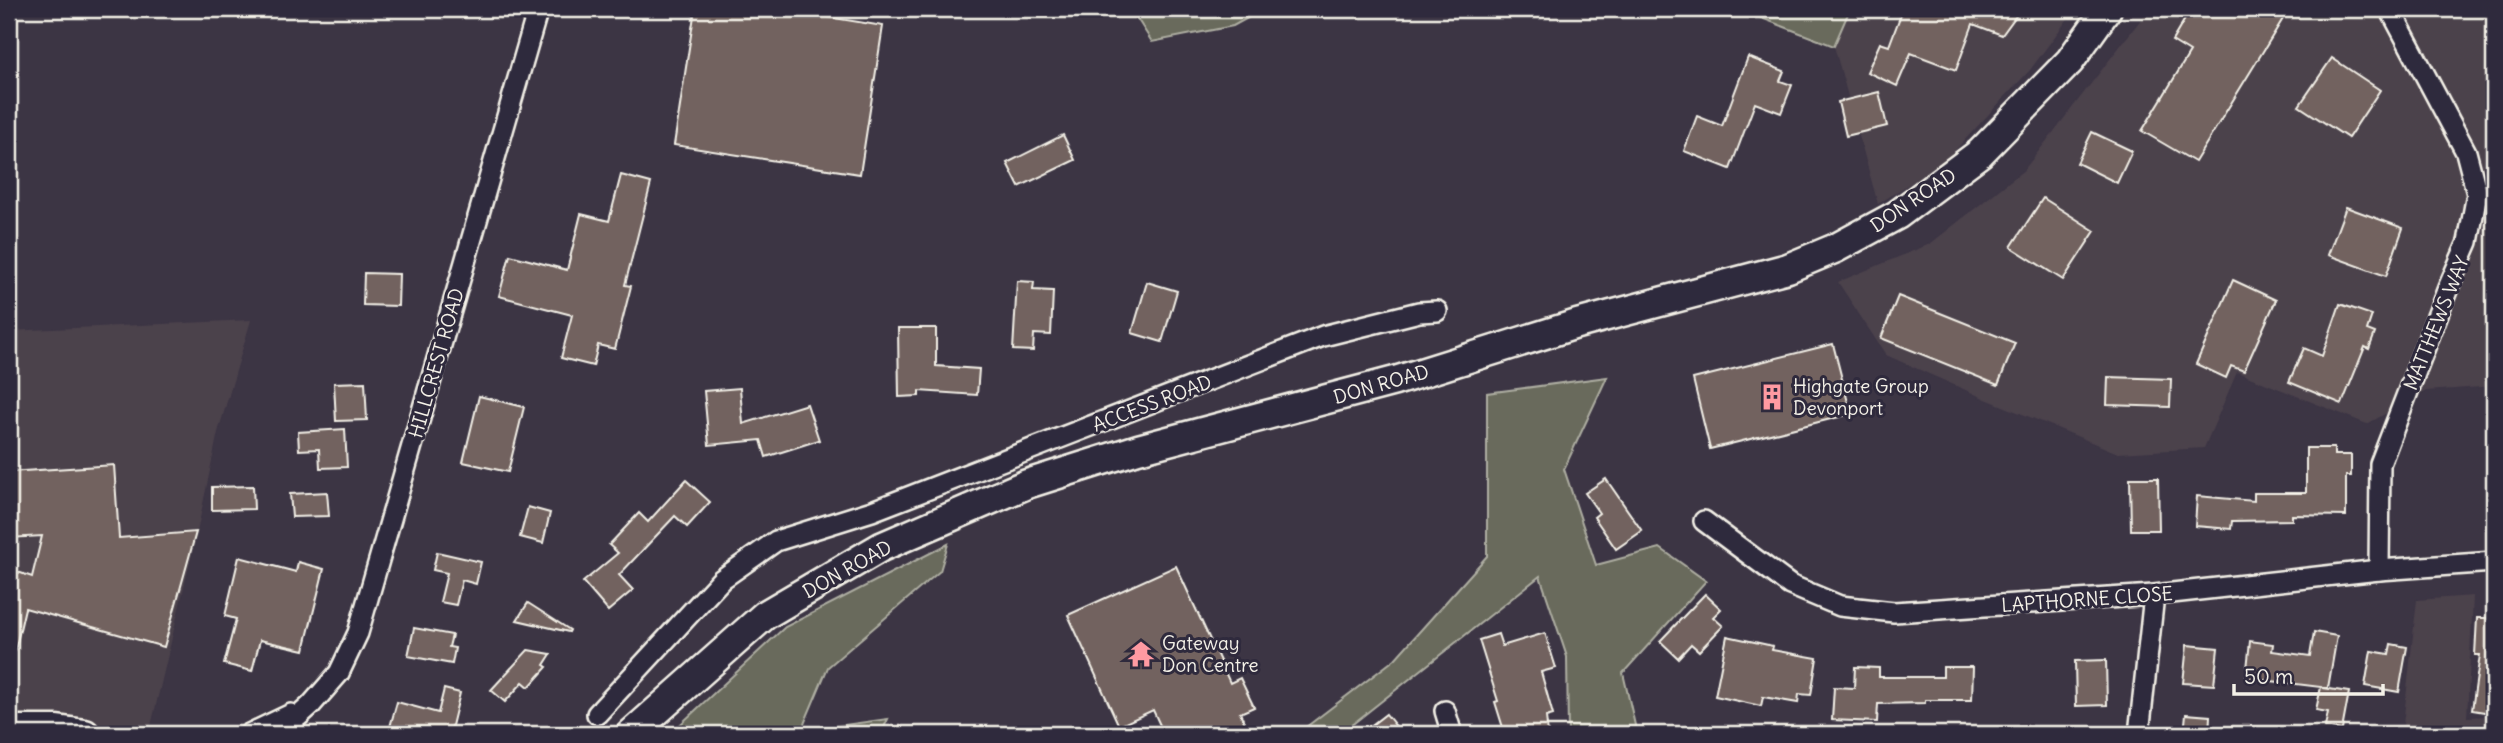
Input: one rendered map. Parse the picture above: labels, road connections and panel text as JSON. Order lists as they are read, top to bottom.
{
  "streets": {
    "main road": ["DON ROAD"],
    "street": [
      "MATTHEWS WAY",
      "HILLCREST ROAD",
      "ACCESS ROAD",
      "LAPTHORNE CLOSE"
    ]
  },
  "crossings": [
    ["MATTHEWS WAY", "LAPTHORNE CLOSE"]
  ],
  "places": {
    "building": ["Highgate Group Devonport"],
    "temple": ["Gateway Don Centre"]
  },
  "scale_bar": "50 m"
}
